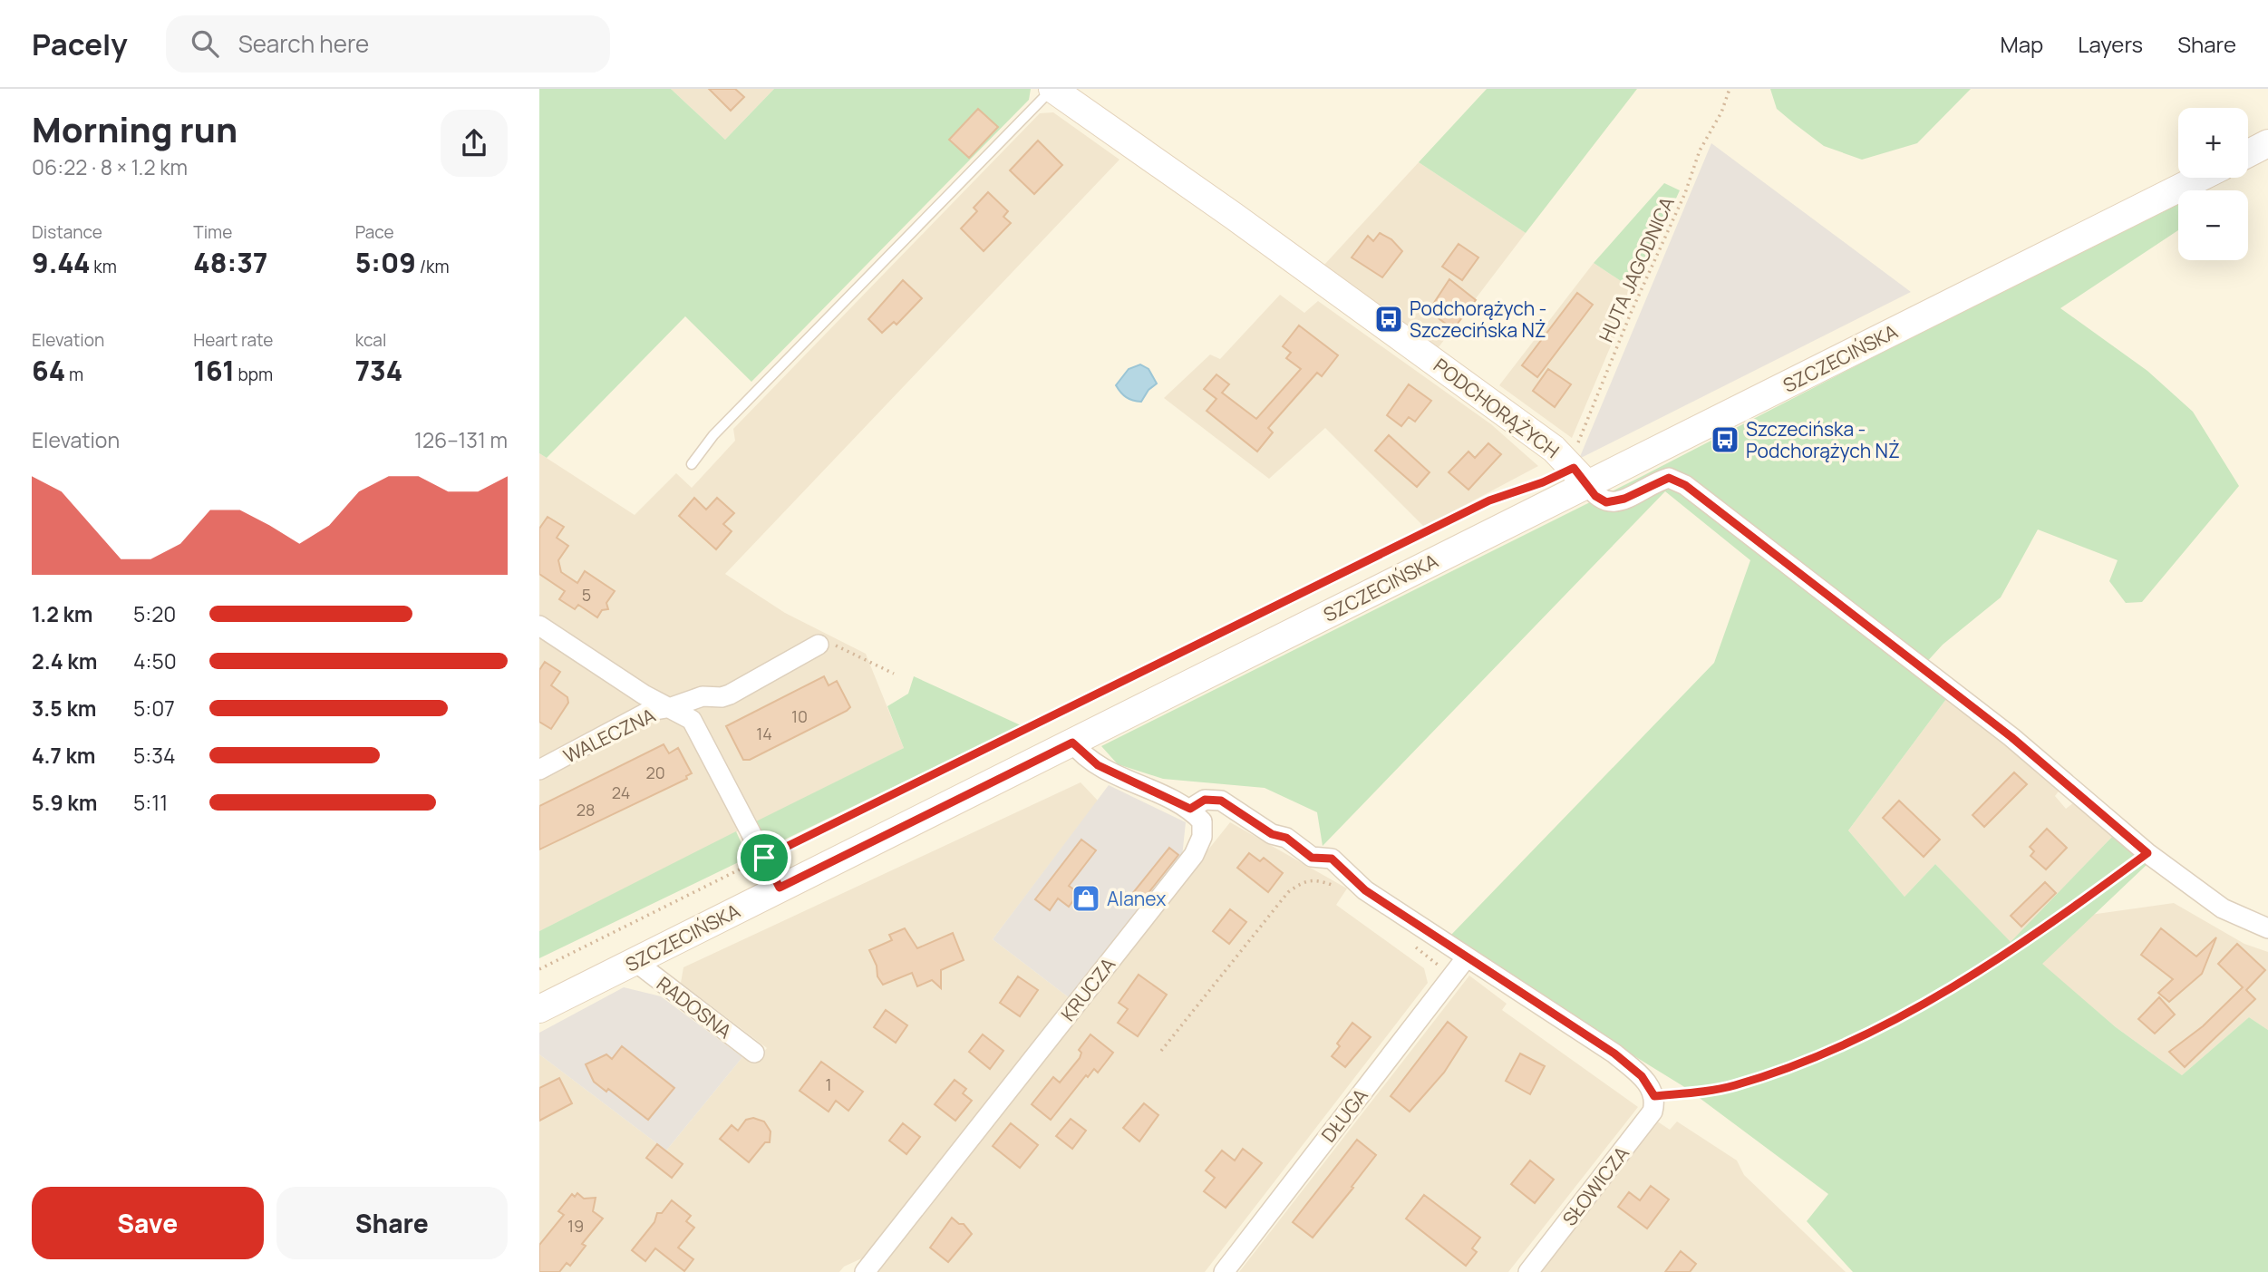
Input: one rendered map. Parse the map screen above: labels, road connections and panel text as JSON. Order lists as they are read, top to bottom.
{
  "streets": {
    "main road": ["SZCZECIŃSKA", "PODCHORĄŻYCH"],
    "street": [
      "WALECZNA",
      "KRUCZA",
      "RADOSNA",
      "DŁUGA",
      "SŁOWICZA"
    ],
    "path": ["HUTA JAGODNICA"]
  },
  "crossings": [
    ["HUTA JAGODNICA", "PODCHORĄŻYCH"],
    ["SZCZECIŃSKA", "PODCHORĄŻYCH"],
    ["SZCZECIŃSKA", "RADOSNA"]
  ],
  "places": {
    "bus stop": ["Podchorążych - Szczecińska NŻ", "Szczecińska - Podchorążych NŻ"],
    "shop": ["Alanex"]
  },
  "house_numbers": [
    "5",
    "10",
    "14",
    "20",
    "24",
    "28",
    "1",
    "19"
  ],
  "page": {
    "header": "Pacely",
    "search": "Search here",
    "nav": ["Map", "Layers", "Share"],
    "heading": ["Morning run", "06:22 · 8 × 1.2 km"],
    "map_buttons": ["+", "−"],
    "stats": [
      ["Distance", "9.44 km"],
      ["Time", "48:37"],
      ["Pace", "5:09 /km"],
      ["Elevation", "64 m"],
      ["Heart rate", "161 bpm"],
      ["kcal", "734"]
    ],
    "chart": ["Elevation", "126–131 m"],
    "list": [
      {
        "name": "1.2 km",
        "note": "5:20"
      },
      {
        "name": "2.4 km",
        "note": "4:50"
      },
      {
        "name": "3.5 km",
        "note": "5:07"
      },
      {
        "name": "4.7 km",
        "note": "5:34"
      },
      {
        "name": "5.9 km",
        "note": "5:11"
      }
    ],
    "buttons": ["Save", "Share"]
  }
}
